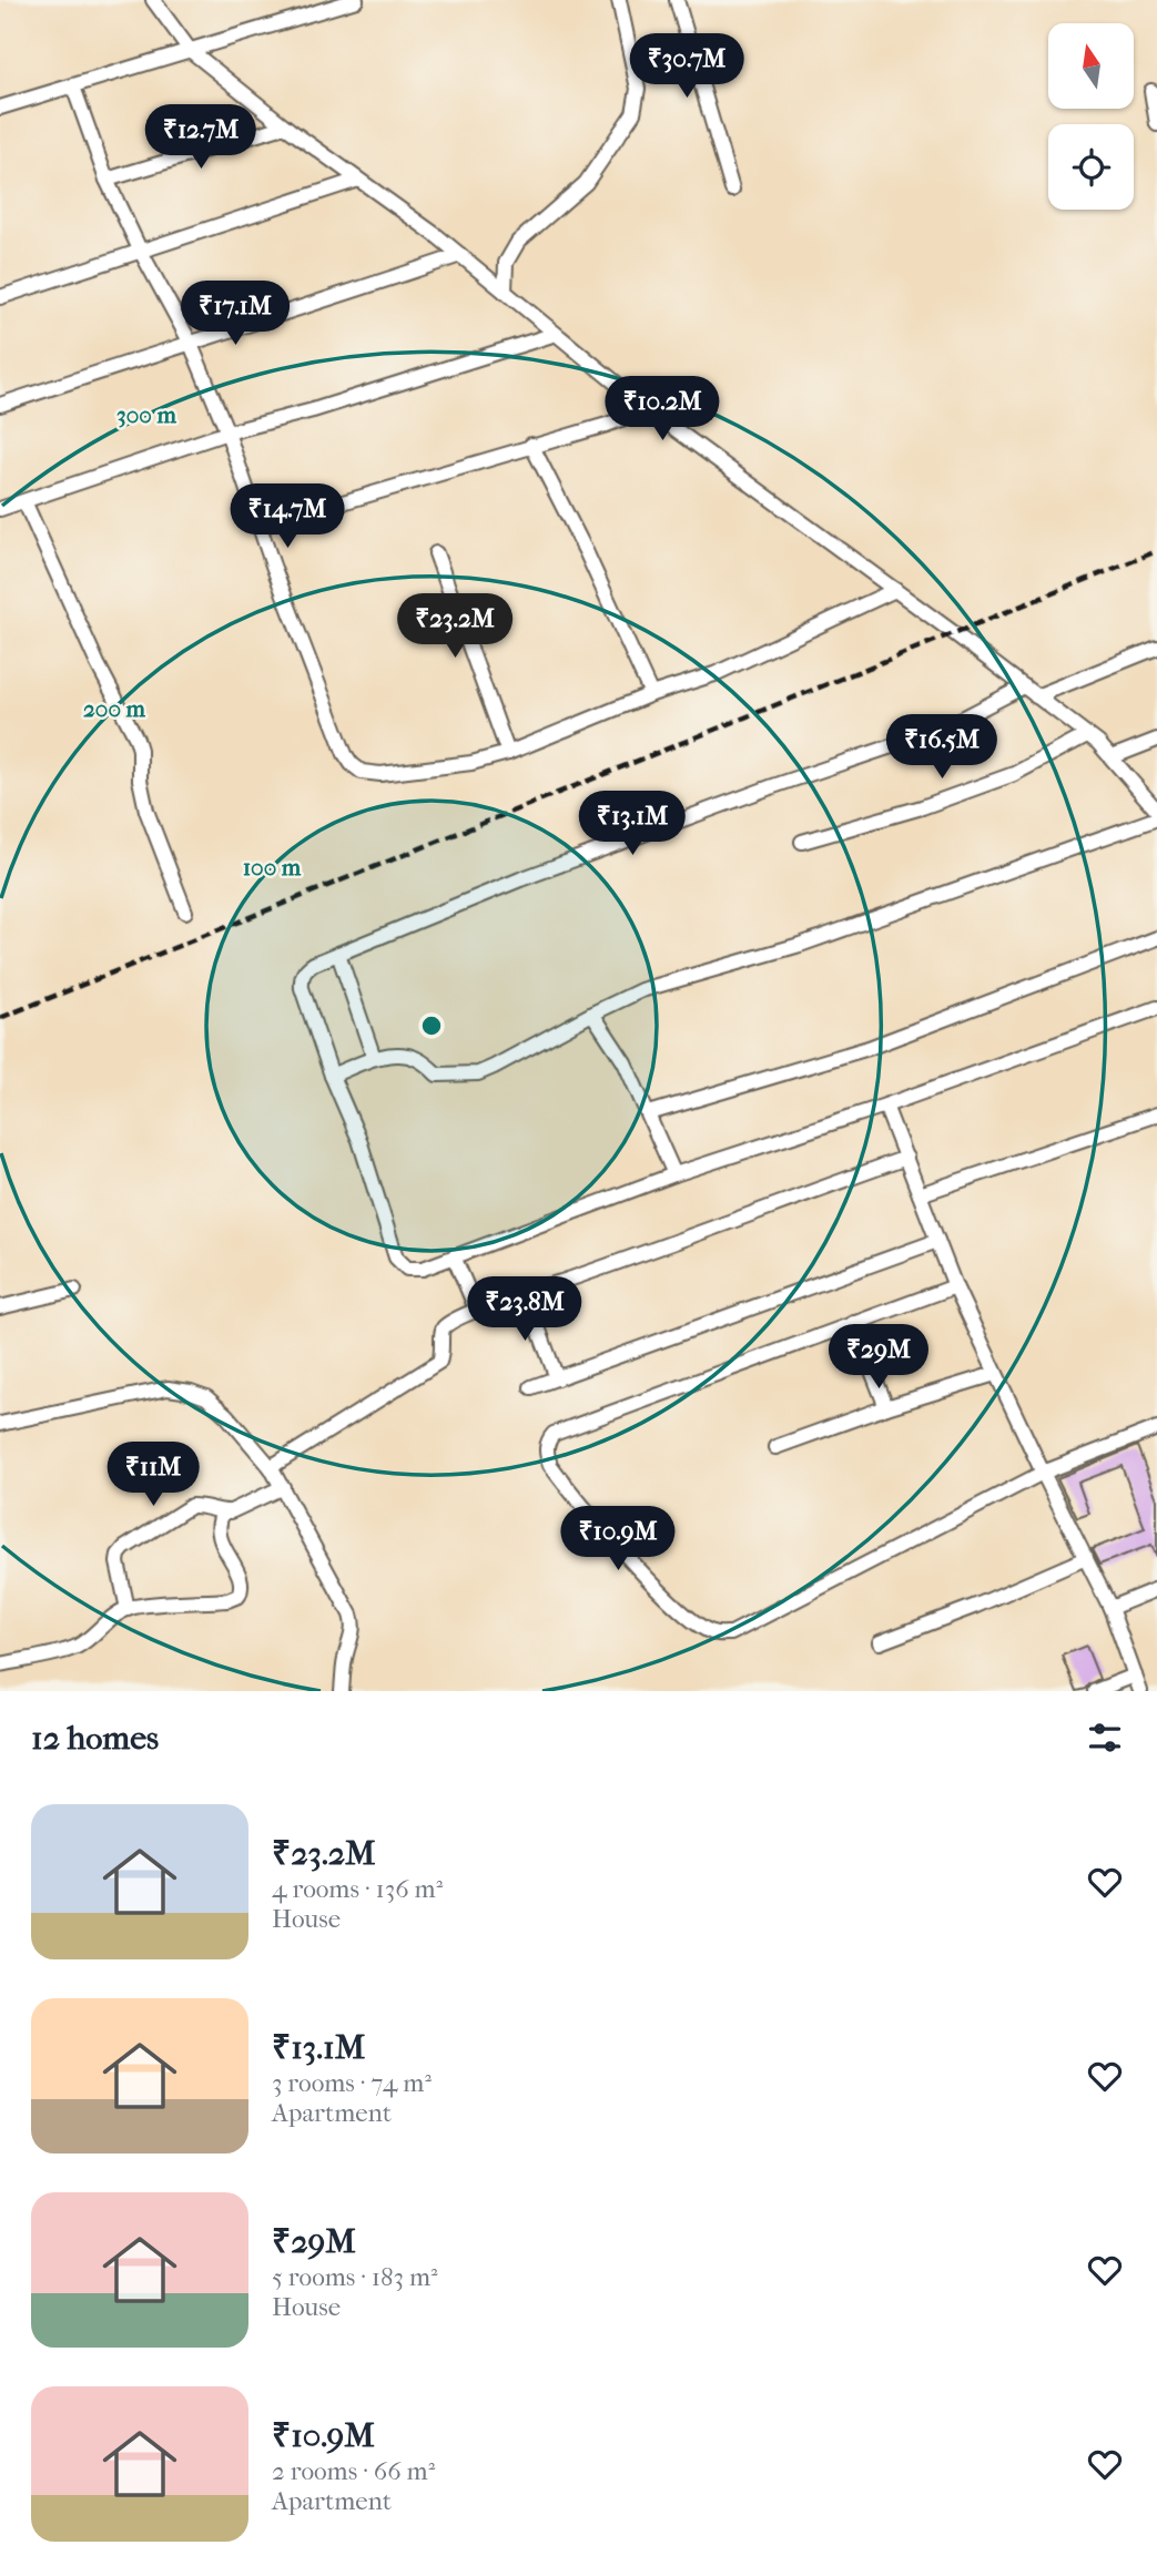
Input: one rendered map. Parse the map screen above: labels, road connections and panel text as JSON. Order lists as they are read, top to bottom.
{
  "north": "top",
  "page": {
    "price": [
      "₹30.7M",
      "₹12.7M",
      "₹17.1M",
      "₹10.2M",
      "₹14.7M",
      "₹23.2M",
      "₹16.5M",
      "₹13.1M",
      "₹23.8M",
      "₹29M",
      "₹11M",
      "₹10.9M"
    ],
    "heading": "12 homes",
    "list": [
      {
        "name": "₹23.2M",
        "note": "4 rooms · 136 m² · House"
      },
      {
        "name": "₹13.1M",
        "note": "3 rooms · 74 m² · Apartment"
      },
      {
        "name": "₹29M",
        "note": "5 rooms · 183 m² · House"
      },
      {
        "name": "₹10.9M",
        "note": "2 rooms · 66 m² · Apartment"
      }
    ]
  },
  "rings": ["300 m", "200 m", "100 m"]
}
